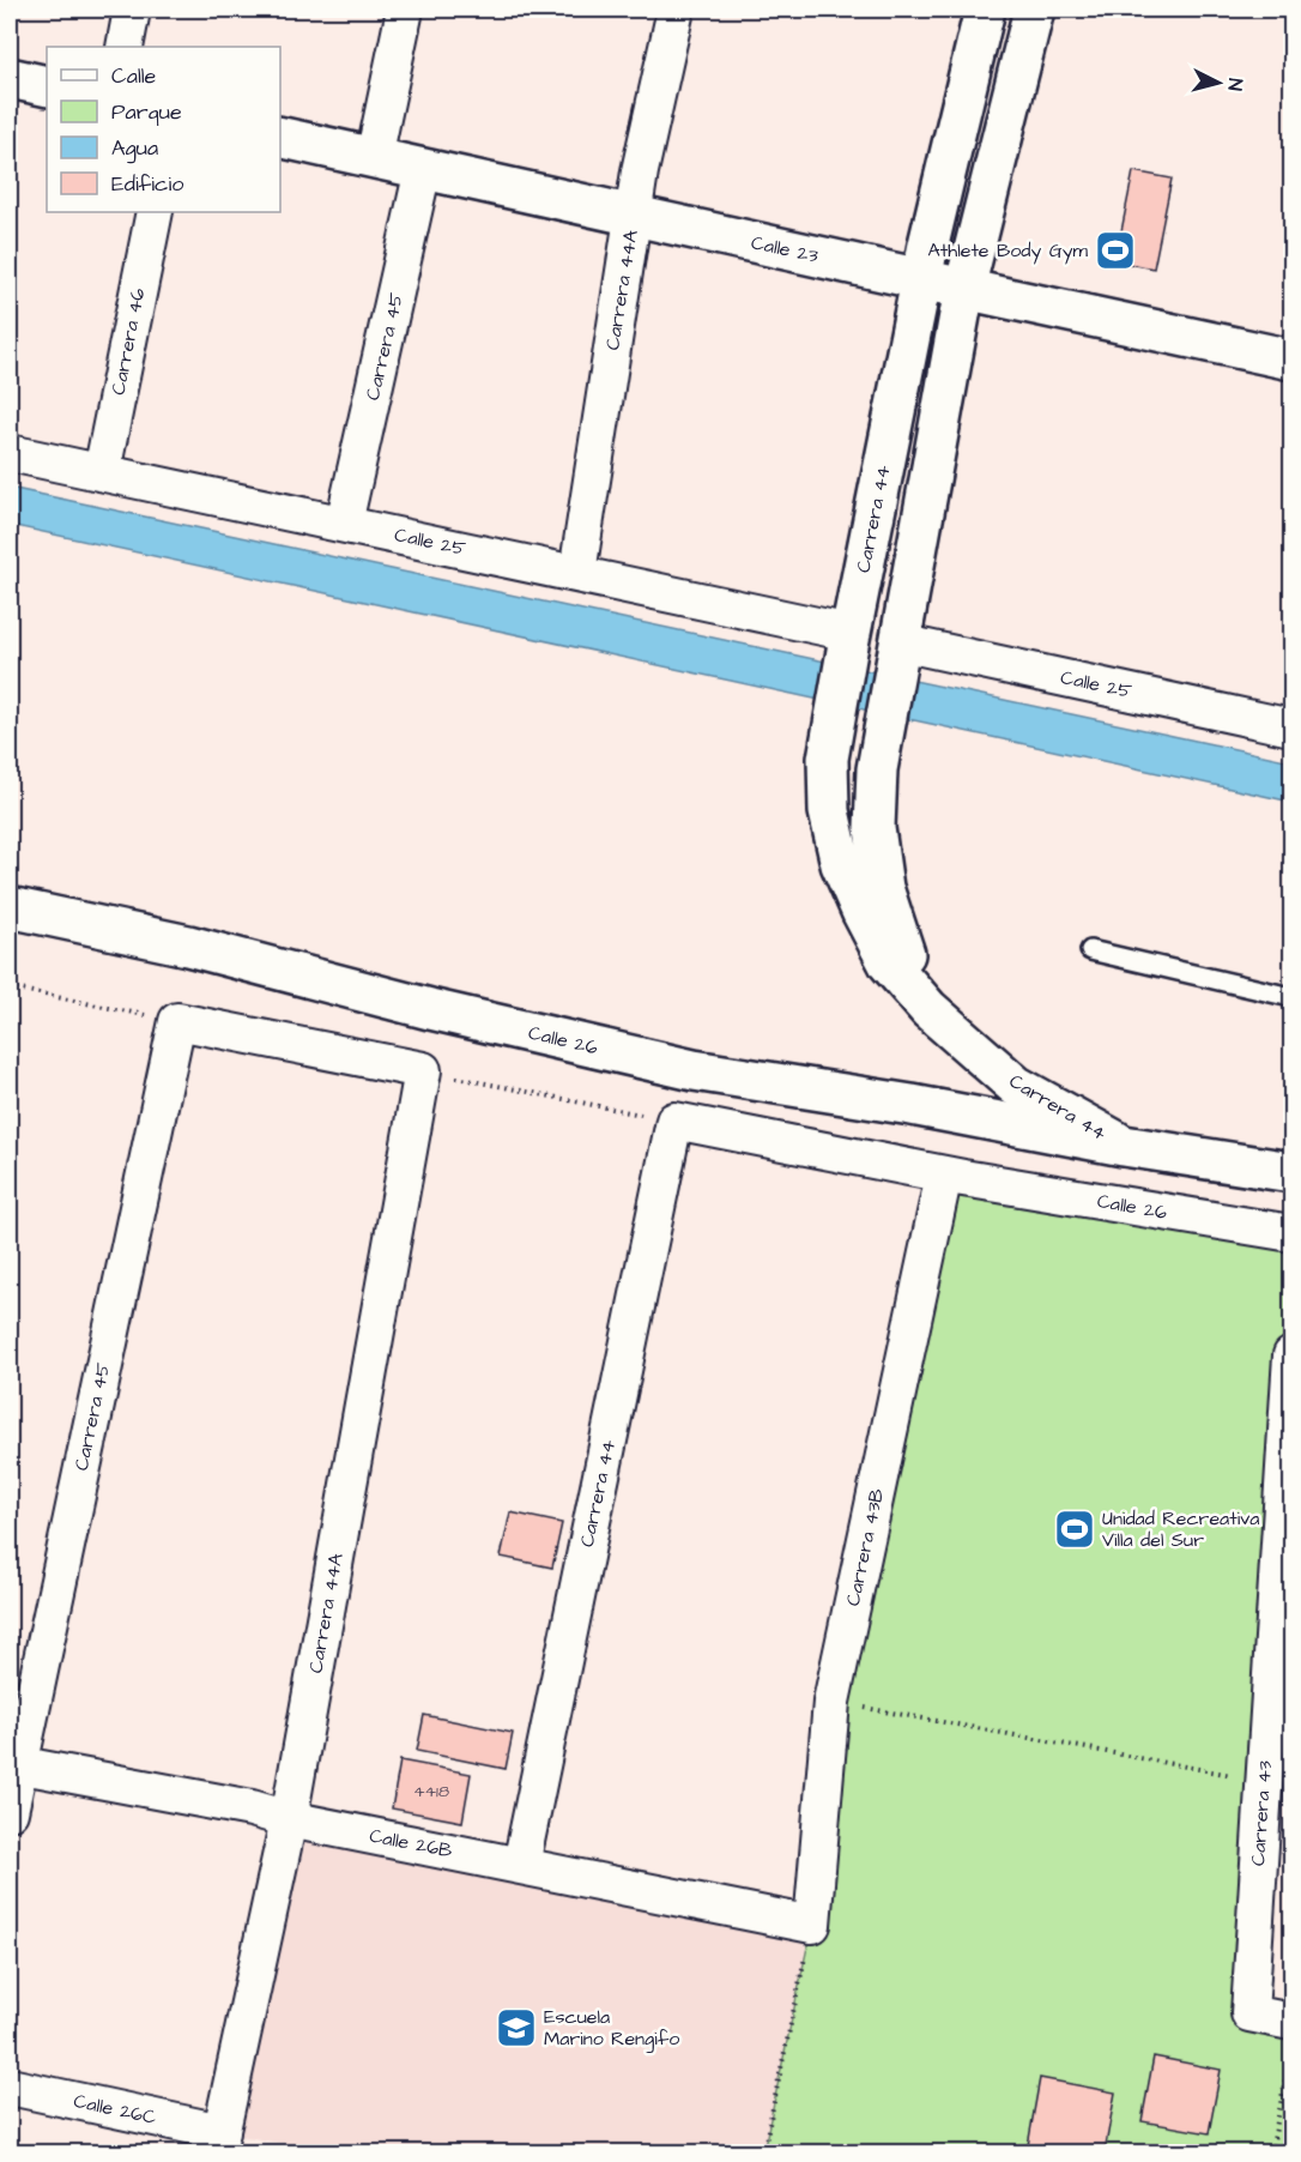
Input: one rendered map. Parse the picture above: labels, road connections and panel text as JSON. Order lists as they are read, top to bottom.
{
  "streets": {
    "main road": ["Calle 23", "Carrera 44", "Calle 26"],
    "street": [
      "Carrera 44A",
      "Carrera 46",
      "Carrera 45",
      "Calle 25",
      "Carrera 43B",
      "Carrera 43",
      "Calle 26B",
      "Calle 26C"
    ]
  },
  "crossings": [
    ["Calle 23", "Carrera 44A"],
    ["Calle 23", "Carrera 45"],
    ["Calle 23", "Carrera 44"],
    ["Carrera 44A", "Calle 25"],
    ["Carrera 44A", "Calle 26B"],
    ["Carrera 44A", "Calle 26C"],
    ["Carrera 46", "Calle 25"],
    ["Carrera 45", "Calle 25"],
    ["Carrera 45", "Calle 26B"],
    ["Carrera 44", "Calle 25"],
    ["Carrera 44", "Calle 26"],
    ["Carrera 44", "Calle 26B"],
    ["Calle 26", "Carrera 43B"],
    ["Carrera 43B", "Calle 26B"]
  ],
  "places": {
    "sports": ["Athlete Body Gym", "Unidad Recreativa Villa del Sur"],
    "school or university": ["Escuela Marino Rengifo"]
  },
  "house_numbers": ["4418"],
  "legend": [
    "Calle",
    "Parque",
    "Agua",
    "Edificio"
  ],
  "north": "right"
}
